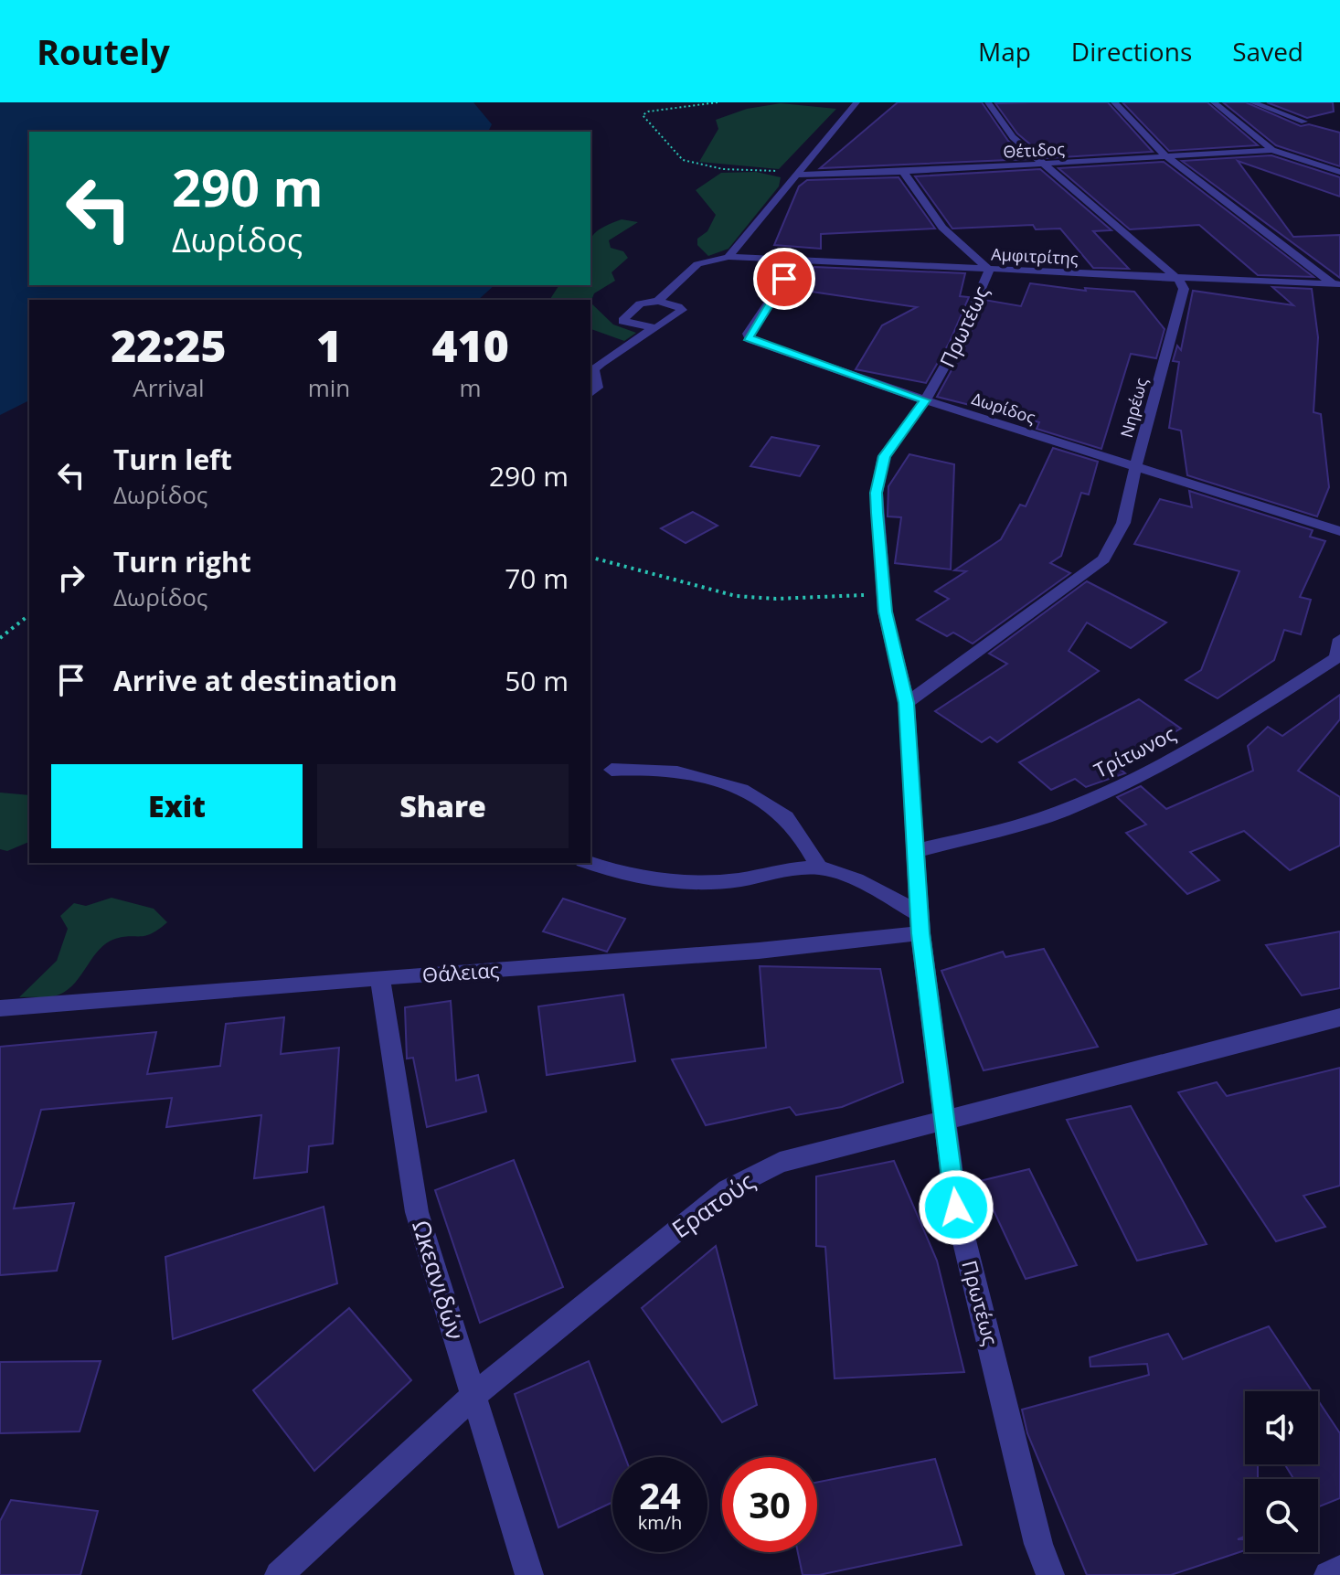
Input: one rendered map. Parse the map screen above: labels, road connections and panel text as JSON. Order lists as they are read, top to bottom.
{
  "streets": {
    "street": [
      "Θέτιδος",
      "Αμφιτρίτης",
      "Πρωτέως",
      "Δωρίδος",
      "Νηρέως",
      "Τρίτωνος",
      "Θάλειας",
      "Ερατούς",
      "Ωκεανιδών"
    ]
  },
  "crossings": [
    ["Θέτιδος", "Πρωτέως"],
    ["Αμφιτρίτης", "Πρωτέως"],
    ["Αμφιτρίτης", "Δωρίδος"],
    ["Αμφιτρίτης", "Νηρέως"],
    ["Πρωτέως", "Δωρίδος"],
    ["Πρωτέως", "Νηρέως"],
    ["Πρωτέως", "Τρίτωνος"],
    ["Πρωτέως", "Θάλειας"],
    ["Πρωτέως", "Ερατούς"],
    ["Δωρίδος", "Νηρέως"],
    ["Θάλειας", "Ωκεανιδών"],
    ["Ερατούς", "Ωκεανιδών"]
  ],
  "page": {
    "header": "Routely",
    "nav": ["Map", "Directions", "Saved"],
    "turn": ["290 m", "Δωρίδος"],
    "eta": [
      "22:25",
      "Arrival",
      "1",
      "min",
      "410",
      "m"
    ],
    "list": [
      {
        "name": "Turn left",
        "note": "Δωρίδος",
        "value": "290 m"
      },
      {
        "name": "Turn right",
        "note": "Δωρίδος",
        "value": "70 m"
      },
      {
        "name": "Arrive at destination",
        "value": "50 m"
      }
    ],
    "buttons": ["Exit", "Share"],
    "speed": "24 km/h",
    "limit": "30"
  }
}
